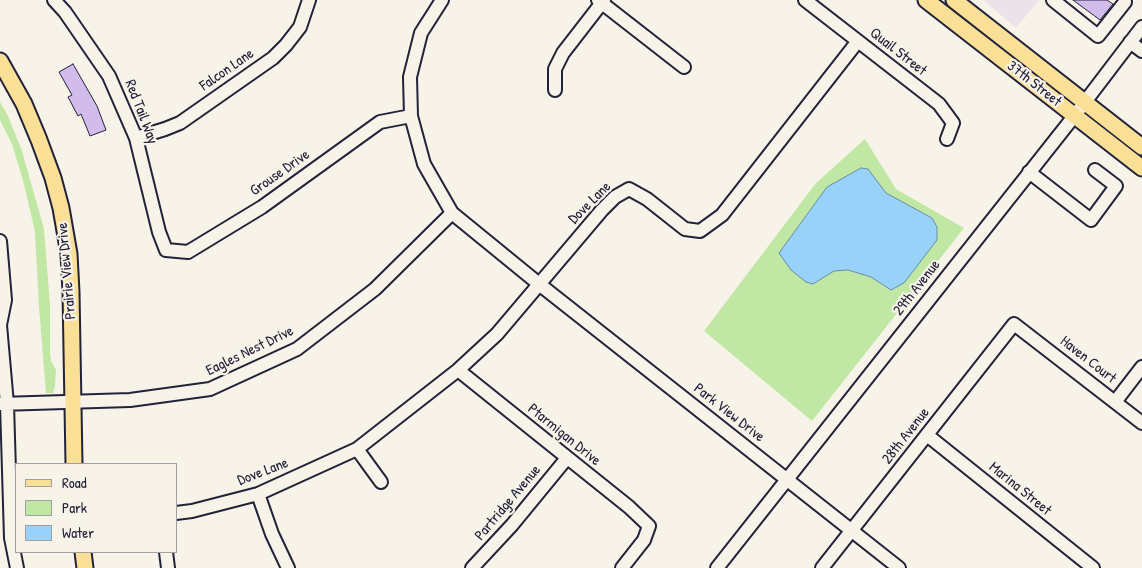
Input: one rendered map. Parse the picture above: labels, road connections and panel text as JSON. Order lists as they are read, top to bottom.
{
  "streets": {
    "main road": ["37th Street", "Prairie View Drive"],
    "street": [
      "Quail Street",
      "Falcon Lane",
      "Red Tail Way",
      "Grouse Drive",
      "Dove Lane",
      "29th Avenue",
      "Eagles Nest Drive",
      "Haven Court",
      "Park View Drive",
      "Ptarmigan Drive",
      "28th Avenue",
      "Marina Street",
      "Partridge Avenue"
    ]
  },
  "crossings": [
    ["Quail Street", "Dove Lane"],
    ["Falcon Lane", "Red Tail Way"],
    ["37th Street", "29th Avenue"],
    ["Red Tail Way", "Grouse Drive"],
    ["Dove Lane", "Park View Drive"],
    ["Dove Lane", "Ptarmigan Drive"],
    ["Prairie View Drive", "Eagles Nest Drive"],
    ["29th Avenue", "Park View Drive"],
    ["Eagles Nest Drive", "Park View Drive"],
    ["Haven Court", "28th Avenue"],
    ["Park View Drive", "28th Avenue"],
    ["Ptarmigan Drive", "Partridge Avenue"],
    ["28th Avenue", "Marina Street"]
  ],
  "legend": ["Road", "Park", "Water"]
}
